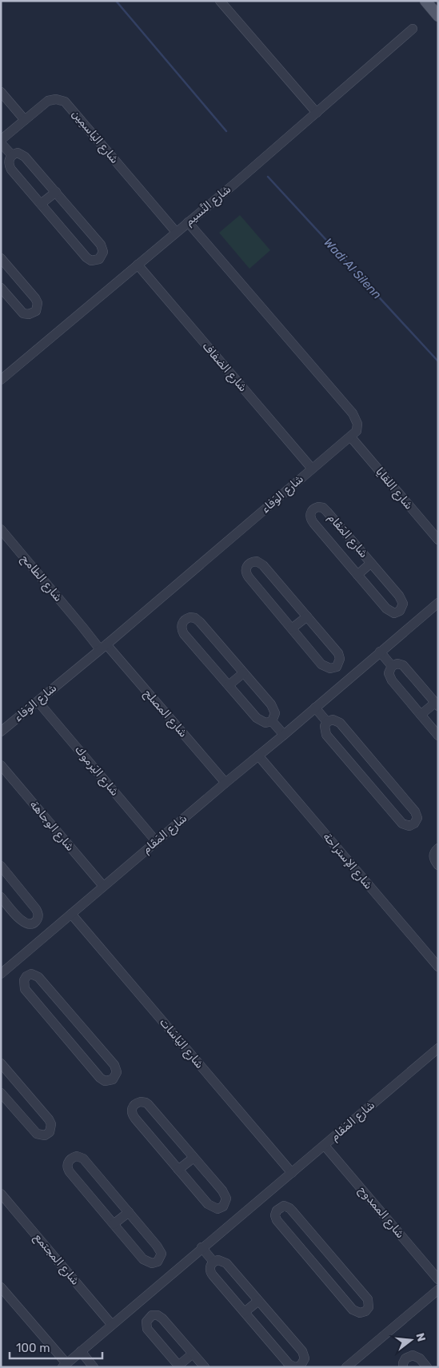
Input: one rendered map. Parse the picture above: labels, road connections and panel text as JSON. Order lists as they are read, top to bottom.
{
  "streets": {
    "street": [
      "شارع اليَاسمِين",
      "شارع النَّسيم",
      "شارع الضفاف",
      "شارع اللقايا",
      "شارع الوَفاء",
      "شارع المَقَام",
      "شارع الطامح",
      "شارع المصلح",
      "شارع اليَرموك",
      "شارع الوجاهة",
      "شارع الإستراحة",
      "شارع اليَاسَات",
      "شارع الممدوح",
      "شارع المجتمع"
    ]
  },
  "crossings": [
    ["شارع اليَاسمِين", "شارع النَّسيم"],
    ["شارع النَّسيم", "شارع الضفاف"],
    ["شارع الضفاف", "شارع الوَفاء"],
    ["شارع اللقايا", "شارع الوَفاء"],
    ["شارع الوَفاء", "شارع الطامح"],
    ["شارع الوَفاء", "شارع المصلح"],
    ["شارع الوَفاء", "شارع اليَرموك"],
    ["شارع المَقَام", "شارع المصلح"],
    ["شارع المَقَام", "شارع اليَرموك"],
    ["شارع المَقَام", "شارع الوجاهة"],
    ["شارع المَقَام", "شارع الإستراحة"],
    ["شارع المَقَام", "شارع اليَاسَات"],
    ["شارع المَقَام", "شارع الممدوح"],
    ["شارع المَقَام", "شارع المجتمع"],
    ["شارع الطامح", "شارع المصلح"]
  ],
  "water": ["Wadi Al Silenn"],
  "scale_bar": "100 m",
  "north": "right"
}
